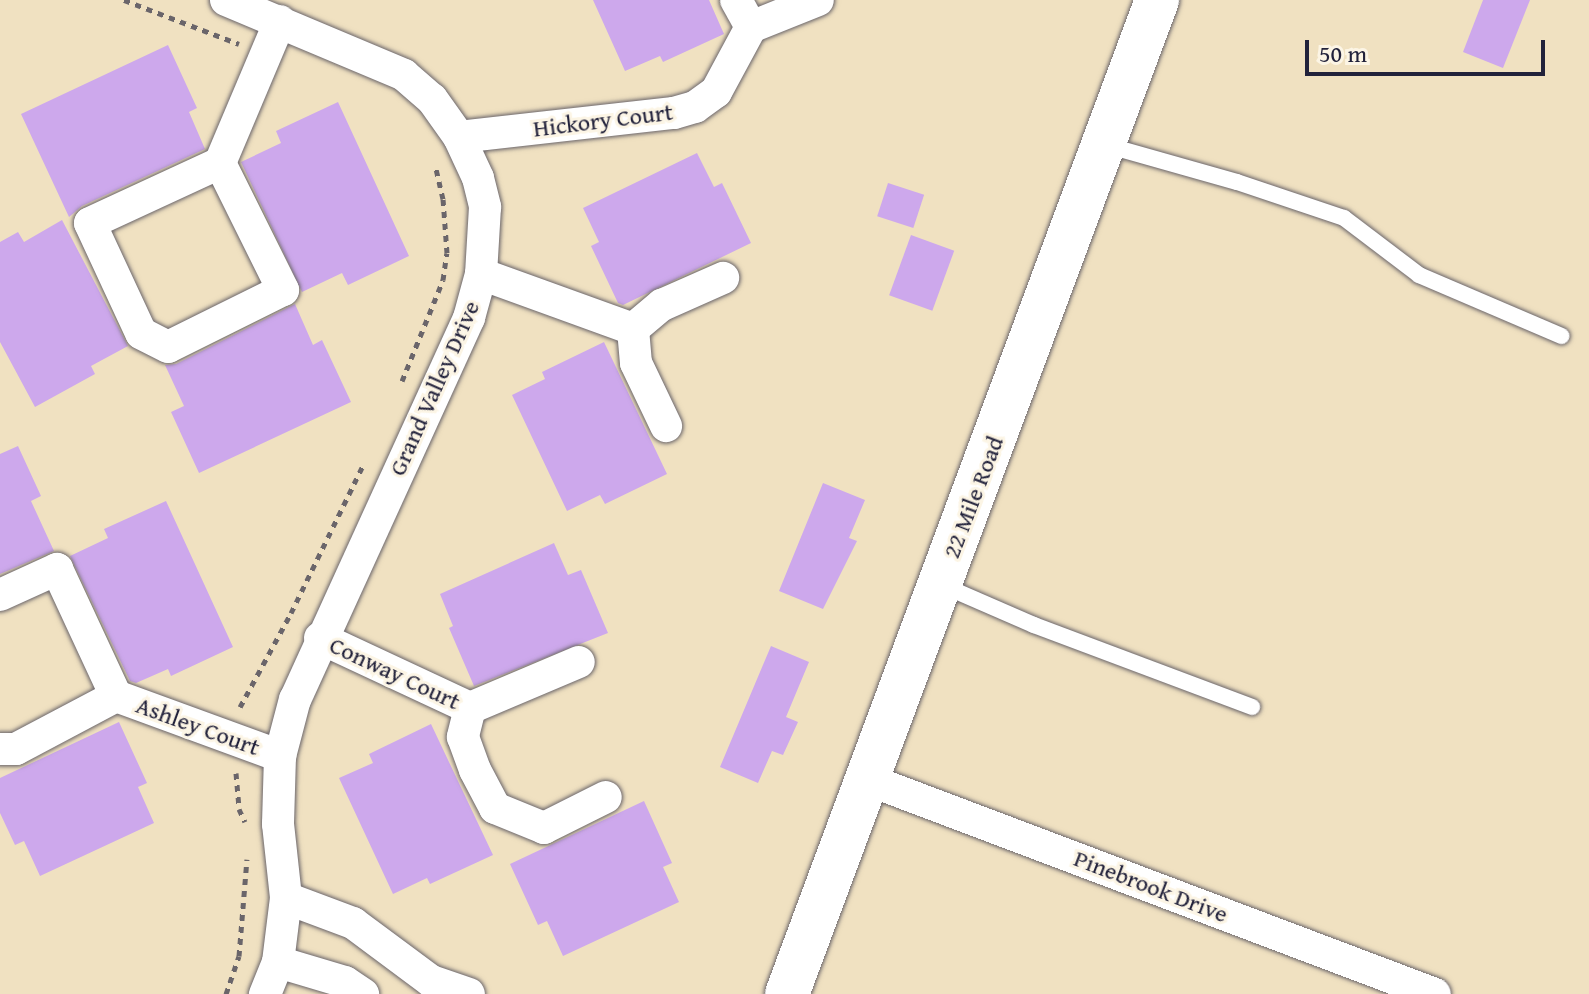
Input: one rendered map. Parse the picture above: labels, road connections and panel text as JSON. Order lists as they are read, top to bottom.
{
  "streets": {
    "street": [
      "Hickory Court",
      "Grand Valley Drive",
      "22 Mile Road",
      "Conway Court",
      "Ashley Court",
      "Pinebrook Drive"
    ]
  },
  "crossings": [
    ["Hickory Court", "Grand Valley Drive"],
    ["Grand Valley Drive", "Conway Court"],
    ["Grand Valley Drive", "Ashley Court"],
    ["22 Mile Road", "Pinebrook Drive"]
  ],
  "scale_bar": "50 m"
}
